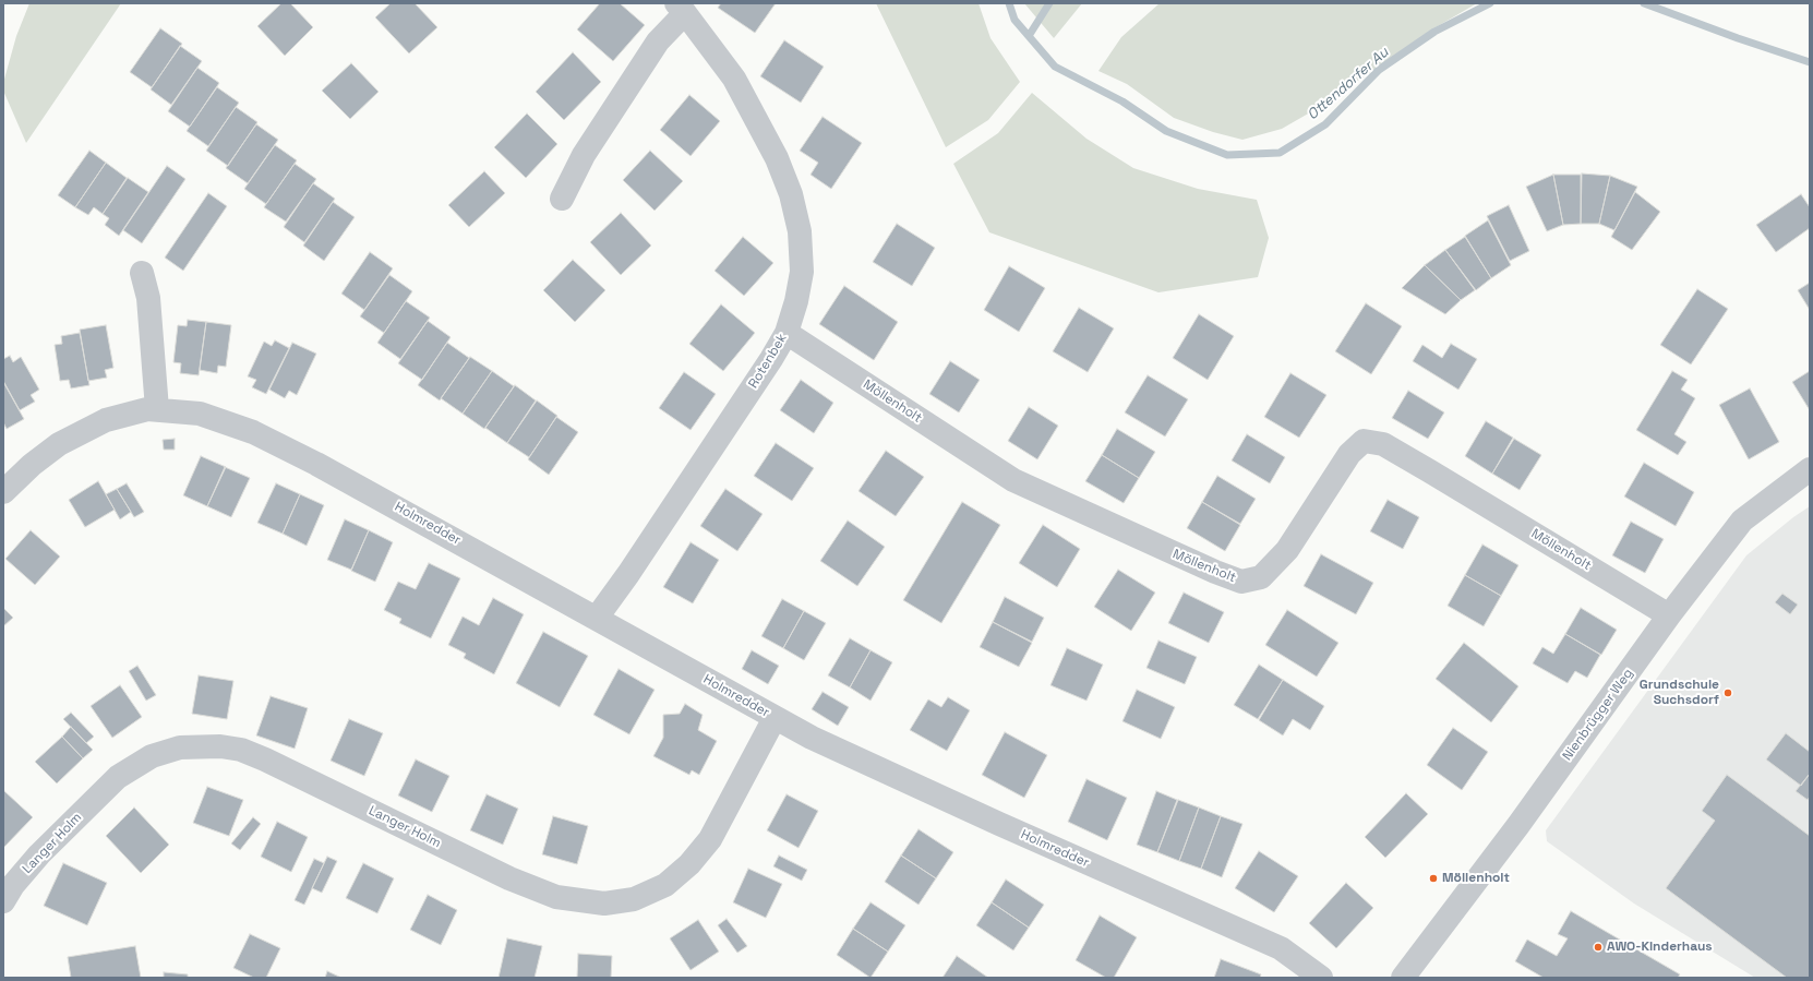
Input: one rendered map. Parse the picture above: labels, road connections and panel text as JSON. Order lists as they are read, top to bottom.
{
  "streets": {
    "street": [
      "Rotenbek",
      "Möllenholt",
      "Holmredder",
      "Nienbrügger Weg",
      "Langer Holm"
    ]
  },
  "crossings": [
    ["Rotenbek", "Möllenholt"],
    ["Rotenbek", "Holmredder"],
    ["Möllenholt", "Nienbrügger Weg"],
    ["Holmredder", "Langer Holm"]
  ],
  "water": ["Ottendorfer Au"],
  "places": ["Grundschule Suchsdorf", "Möllenholt", "AWO-Kinderhaus"]
}
